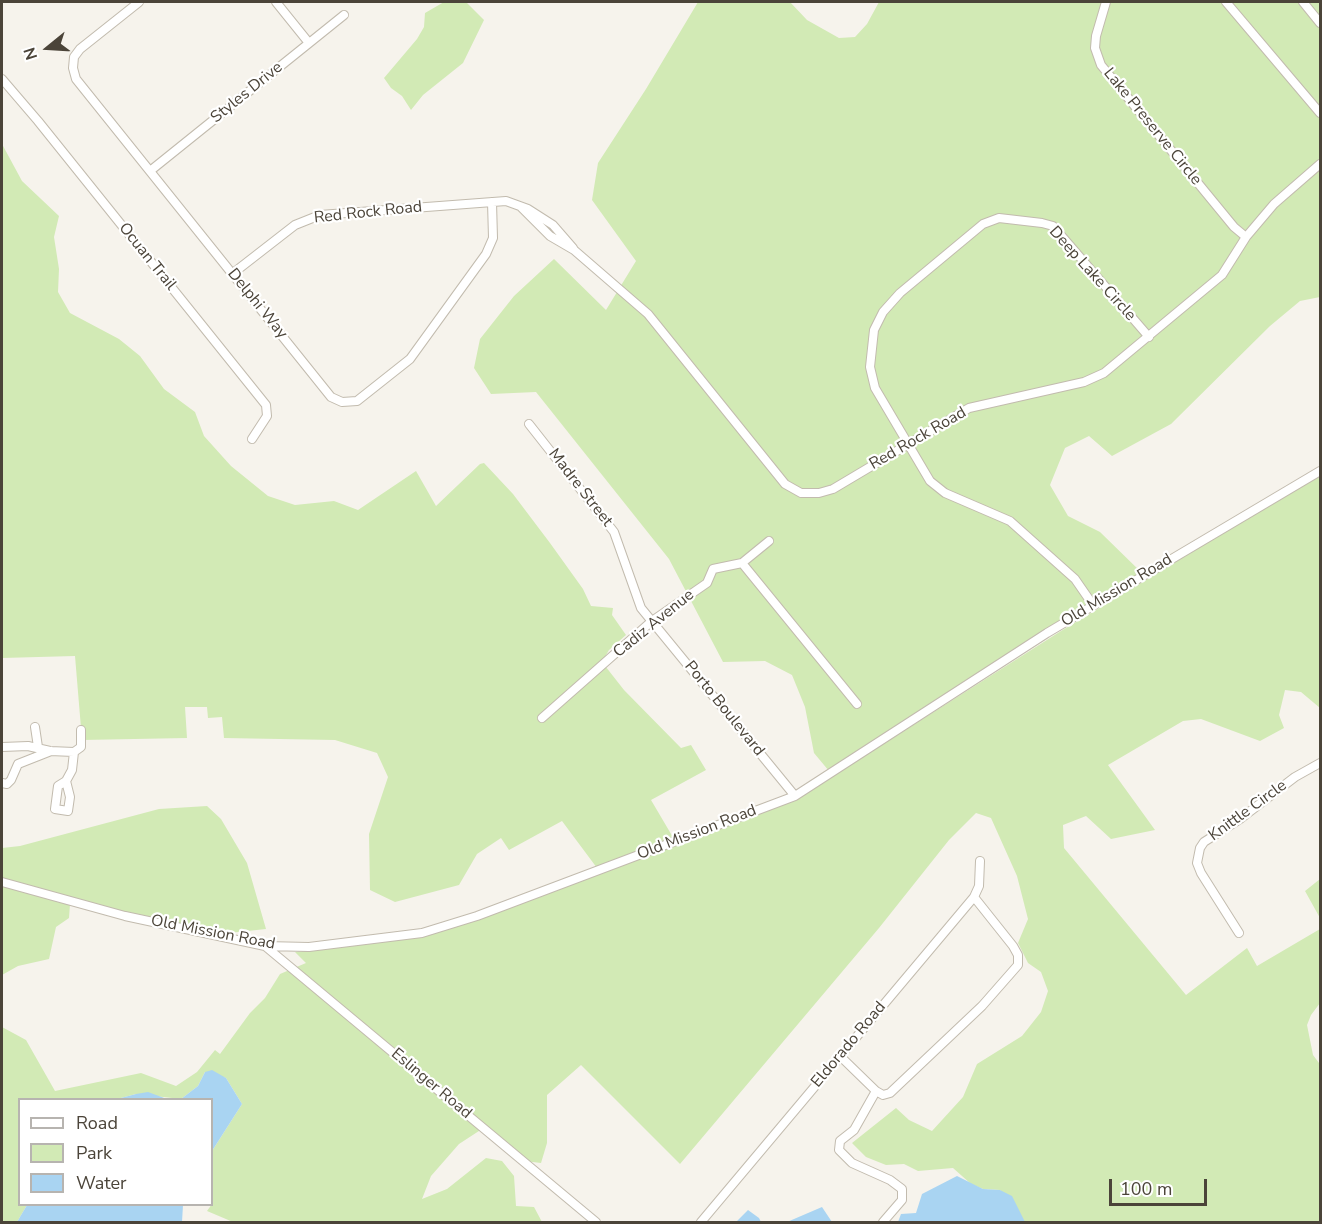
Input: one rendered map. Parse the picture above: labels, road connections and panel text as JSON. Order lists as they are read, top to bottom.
{
  "streets": {
    "street": [
      "Styles Drive",
      "Lake Preserve Circle",
      "Red Rock Road",
      "Ocuan Trail",
      "Deep Lake Circle",
      "Delphi Way",
      "Madre Street",
      "Old Mission Road",
      "Cadiz Avenue",
      "Porto Boulevard",
      "Knittle Circle",
      "Eldorado Road",
      "Eslinger Road"
    ]
  },
  "crossings": [
    ["Styles Drive", "Delphi Way"],
    ["Lake Preserve Circle", "Red Rock Road"],
    ["Red Rock Road", "Deep Lake Circle"],
    ["Red Rock Road", "Delphi Way"],
    ["Deep Lake Circle", "Old Mission Road"],
    ["Madre Street", "Cadiz Avenue"],
    ["Madre Street", "Porto Boulevard"],
    ["Old Mission Road", "Porto Boulevard"],
    ["Old Mission Road", "Eslinger Road"],
    ["Cadiz Avenue", "Porto Boulevard"]
  ],
  "legend": ["Road", "Park", "Water"],
  "scale_bar": "100 m",
  "north": "left"
}
